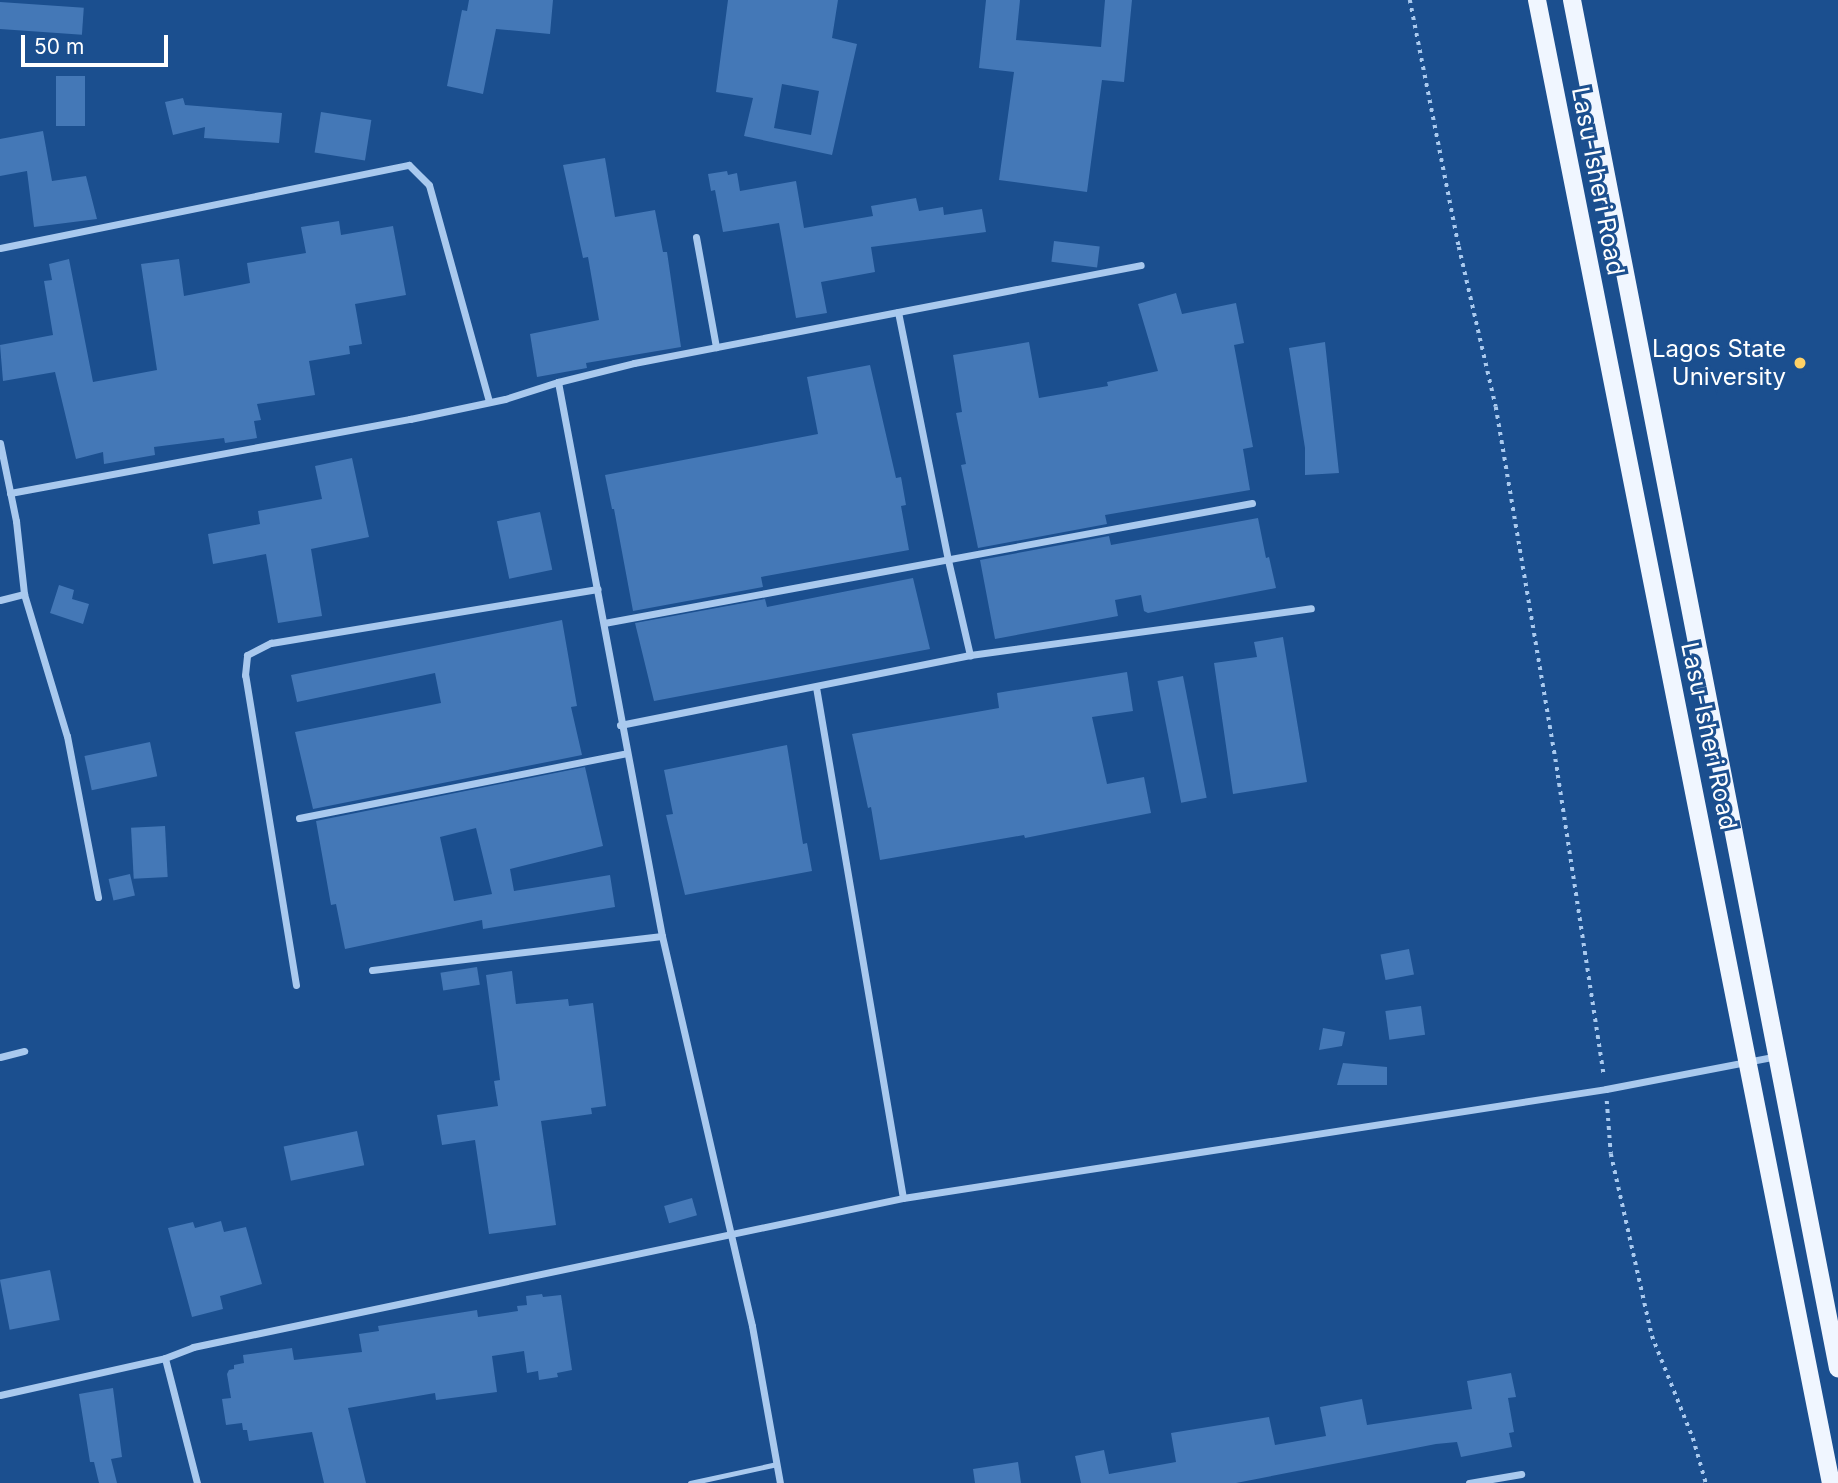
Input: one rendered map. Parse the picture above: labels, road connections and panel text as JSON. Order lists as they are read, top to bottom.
{
  "streets": {
    "main road": ["Lasu-Isheri Road"]
  },
  "places": ["Lagos State University"],
  "scale_bar": "50 m"
}
